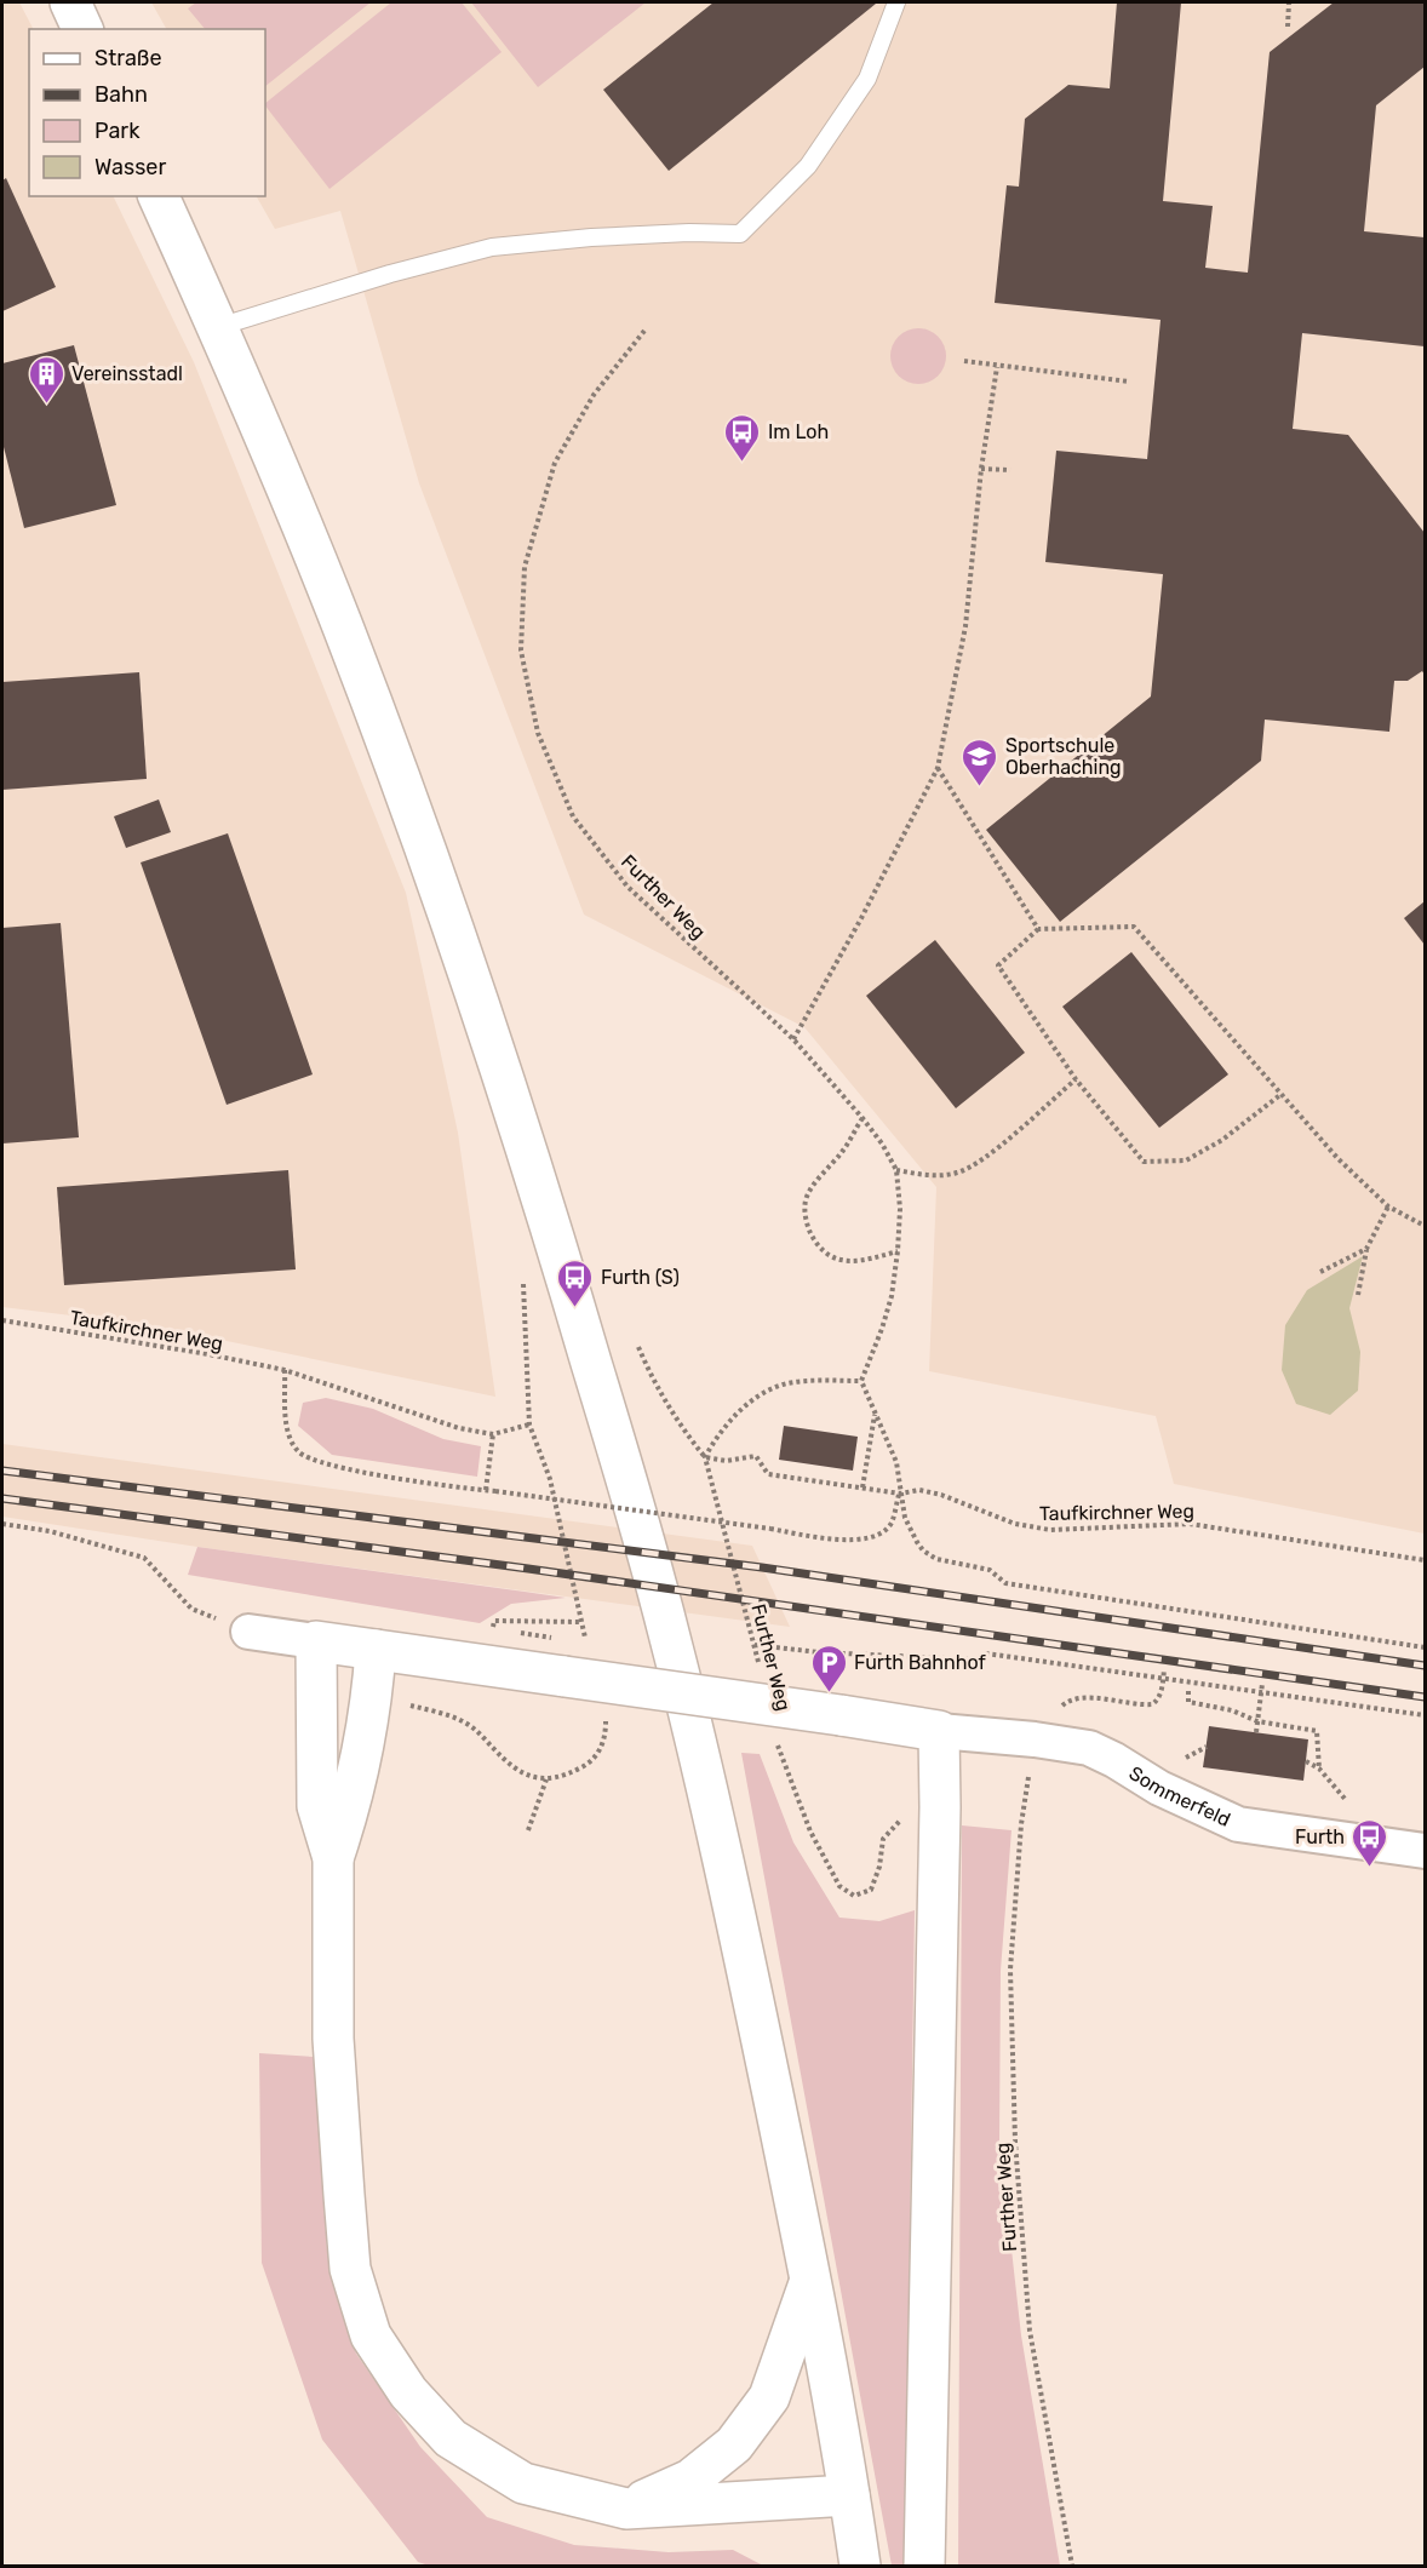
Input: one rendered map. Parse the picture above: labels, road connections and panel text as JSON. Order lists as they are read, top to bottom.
{
  "streets": {
    "street": ["Sommerfeld"],
    "path": ["Further Weg", "Taufkirchner Weg"]
  },
  "crossings": [
    ["Further Weg", "Taufkirchner Weg"]
  ],
  "places": {
    "building": ["Vereinsstadl"],
    "bus stop": ["Im Loh", "Furth (S)", "Furth"],
    "school or university": ["Sportschule Oberhaching"],
    "parking": ["Furth Bahnhof"]
  },
  "legend": [
    "Straße",
    "Bahn",
    "Park",
    "Wasser"
  ]
}
